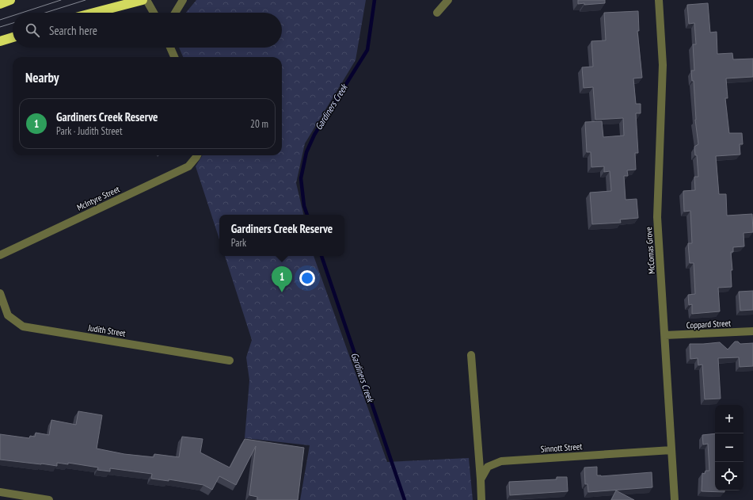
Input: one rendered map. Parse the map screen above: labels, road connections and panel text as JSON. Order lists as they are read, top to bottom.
{
  "streets": {
    "street": [
      "McIntyre Street",
      "McComas Grove",
      "Coppard Street",
      "Judith Street",
      "Sinnott Street"
    ]
  },
  "crossings": [
    ["McComas Grove", "Coppard Street"],
    ["McComas Grove", "Sinnott Street"]
  ],
  "water": ["Gardiners Creek"],
  "page": {
    "search": "Search here",
    "heading": "Nearby",
    "list": [
      {
        "mark": "1",
        "name": "Gardiners Creek Reserve",
        "note": "Park · Judith Street",
        "value": "20 m"
      }
    ],
    "popup": ["Gardiners Creek Reserve", "Park"],
    "pins": "1",
    "map_buttons": ["+", "−"]
  }
}
